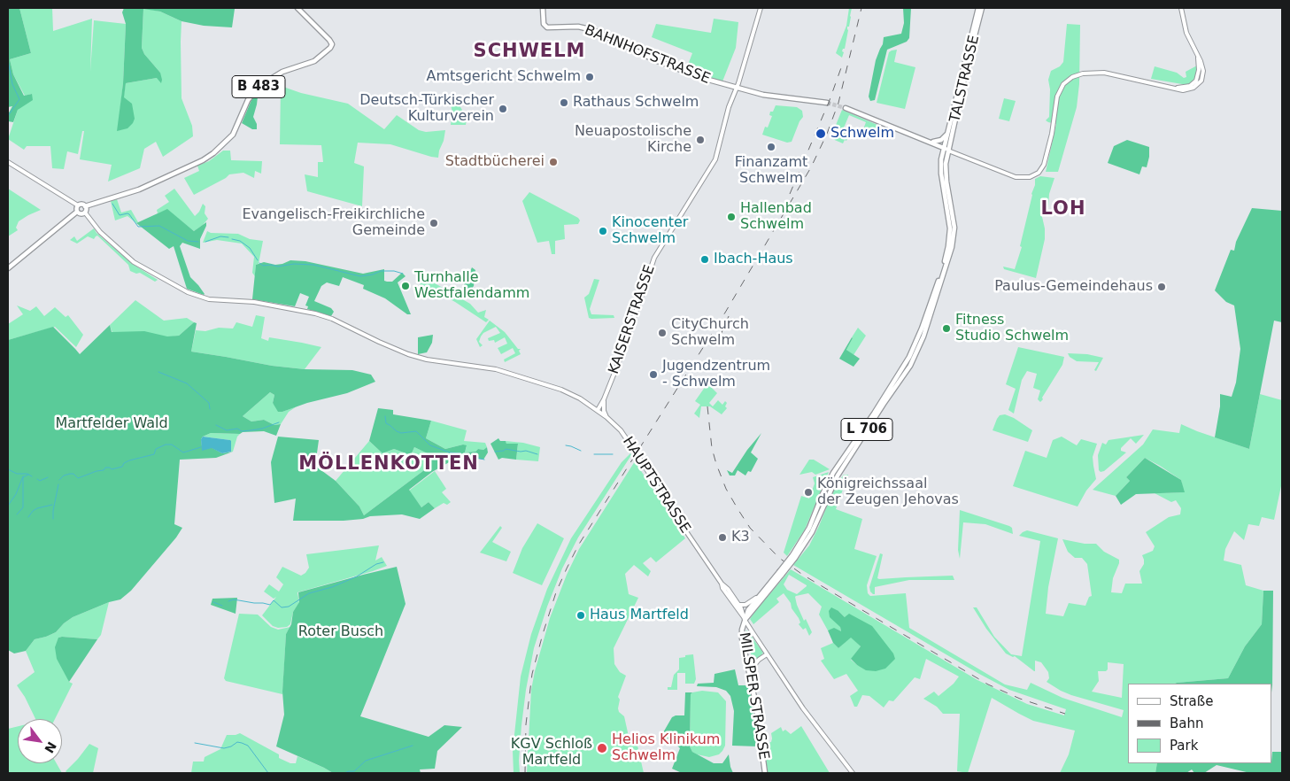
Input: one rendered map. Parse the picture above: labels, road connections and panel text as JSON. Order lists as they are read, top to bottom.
{
  "streets": {
    "main road": [
      "BAHNHOFSTRASSE",
      "TALSTRASSE",
      "B 483",
      "KAISERSTRASSE",
      "L 706",
      "HAUPTSTRASSE",
      "MILSPER STRASSE"
    ]
  },
  "crossings": [
    ["BAHNHOFSTRASSE", "KAISERSTRASSE"],
    ["TALSTRASSE", "L 706"],
    ["B 483", "HAUPTSTRASSE"],
    ["KAISERSTRASSE", "HAUPTSTRASSE"],
    ["L 706", "HAUPTSTRASSE"],
    ["L 706", "MILSPER STRASSE"],
    ["HAUPTSTRASSE", "MILSPER STRASSE"]
  ],
  "districts": ["SCHWELM", "LOH", "MÖLLENKOTTEN"],
  "parks": ["Martfelder Wald", "Roter Busch", "KGV Schloß Martfeld"],
  "places": [
    "Amtsgericht Schwelm",
    "Rathaus Schwelm",
    "Deutsch-Türkischer Kulturverein",
    "Schwelm",
    "Neuapostolische Kirche",
    "Finanzamt Schwelm",
    "Stadtbücherei",
    "Hallenbad Schwelm",
    "Evangelisch-Freikirchliche Gemeinde",
    "Kinocenter Schwelm",
    "Ibach-Haus",
    "Turnhalle Westfalendamm",
    "Paulus-Gemeindehaus",
    "Fitness Studio Schwelm",
    "CityChurch Schwelm",
    "Jugendzentrum - Schwelm",
    "Königreichssaal der Zeugen Jehovas",
    "K3",
    "Haus Martfeld",
    "Helios Klinikum Schwelm"
  ],
  "legend": ["Straße", "Bahn", "Park"],
  "north": "bottom right"
}
